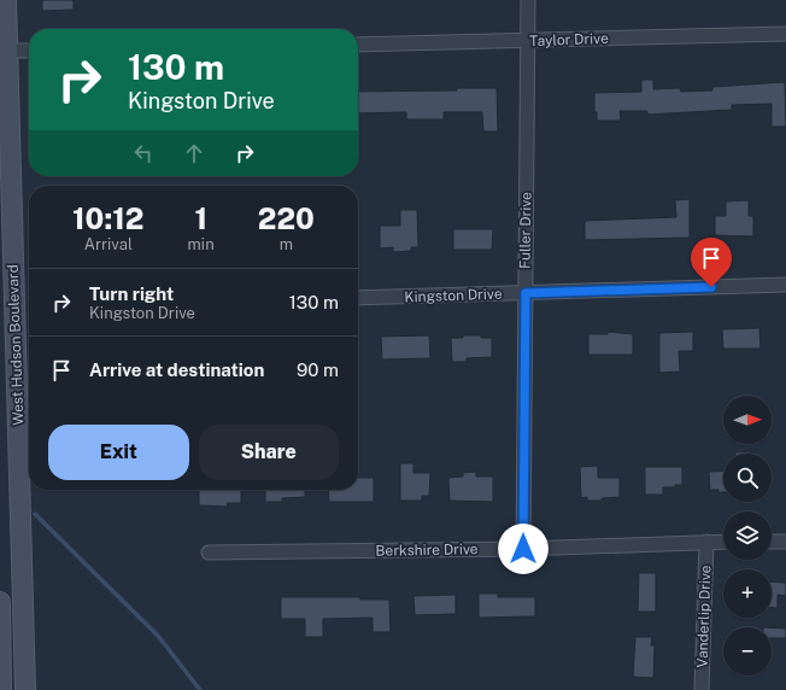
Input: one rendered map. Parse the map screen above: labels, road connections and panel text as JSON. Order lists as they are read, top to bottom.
{
  "streets": {
    "main road": ["West Hudson Boulevard"],
    "street": [
      "Taylor Drive",
      "Fuller Drive",
      "Kingston Drive",
      "Berkshire Drive",
      "Vanderlip Drive"
    ]
  },
  "crossings": [
    ["Taylor Drive", "Fuller Drive"],
    ["Fuller Drive", "Kingston Drive"],
    ["Fuller Drive", "Berkshire Drive"],
    ["Berkshire Drive", "Vanderlip Drive"]
  ],
  "north": "right",
  "page": {
    "turn": ["130 m", "Kingston Drive"],
    "eta": [
      "10:12",
      "Arrival",
      "1",
      "min",
      "220",
      "m"
    ],
    "list": [
      {
        "name": "Turn right",
        "note": "Kingston Drive",
        "value": "130 m"
      },
      {
        "name": "Arrive at destination",
        "value": "90 m"
      }
    ],
    "map_buttons": ["+", "−"],
    "buttons": ["Exit", "Share"]
  }
}
